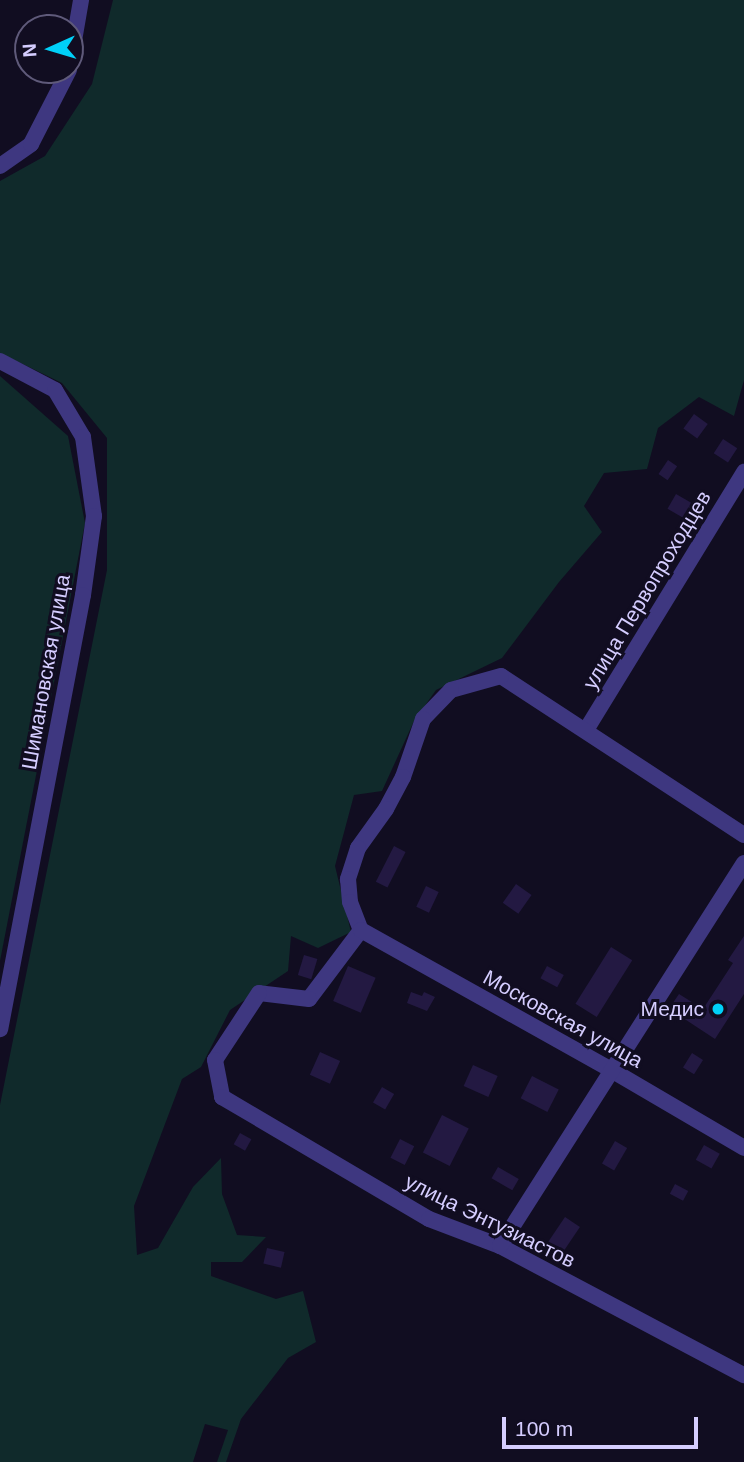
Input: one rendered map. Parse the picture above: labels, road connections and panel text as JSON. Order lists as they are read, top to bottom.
{
  "streets": {
    "street": [
      "улица Первопроходцев",
      "Шимановская улица",
      "Московская улица",
      "улица Энтузиастов"
    ]
  },
  "crossings": [
    ["Московская улица", "улица Энтузиастов"]
  ],
  "places": ["Медис"],
  "scale_bar": "100 m",
  "north": "left"
}
